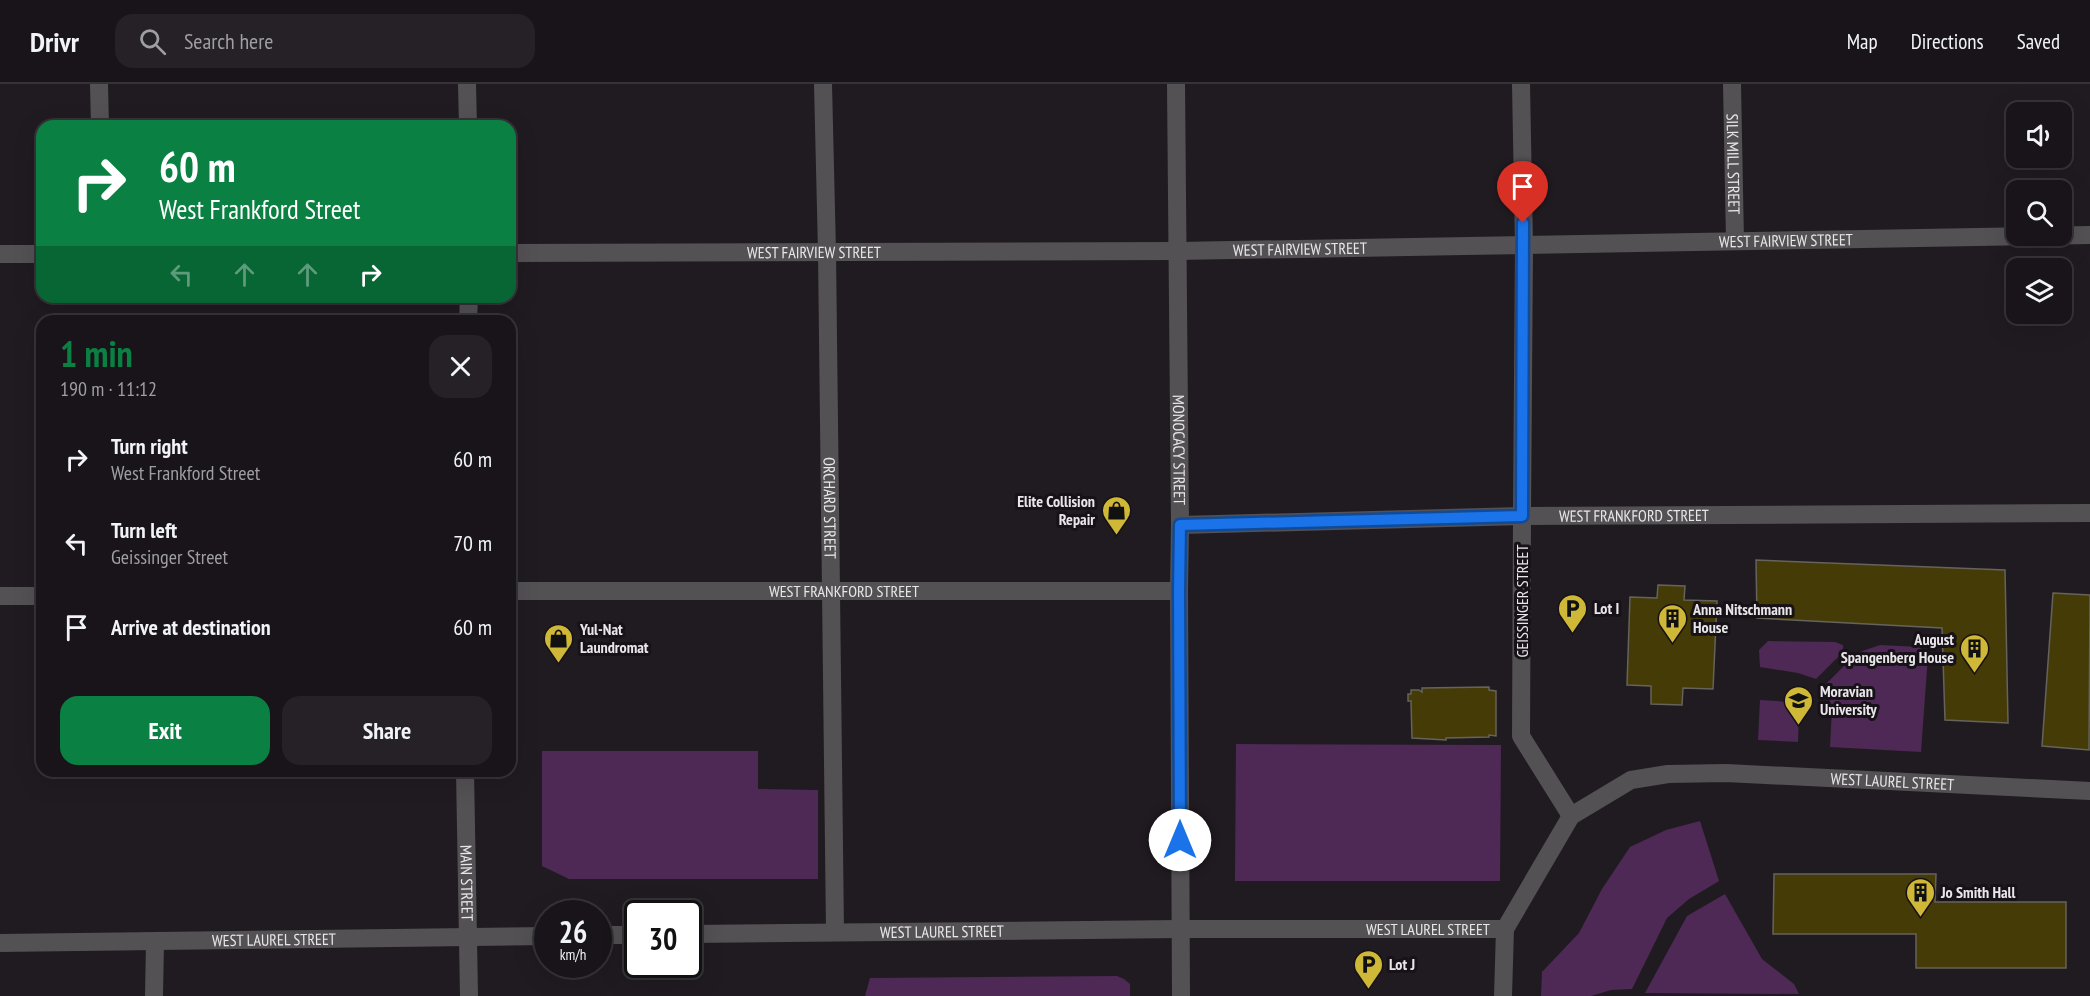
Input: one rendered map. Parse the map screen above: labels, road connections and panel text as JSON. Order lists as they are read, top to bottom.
{
  "streets": {
    "street": [
      "SILK MILL STREET",
      "WEST FAIRVIEW STREET",
      "MONOCACY STREET",
      "ORCHARD STREET",
      "WEST FRANKFORD STREET",
      "GEISSINGER STREET",
      "WEST LAUREL STREET",
      "MAIN STREET"
    ]
  },
  "crossings": [
    ["SILK MILL STREET", "WEST FAIRVIEW STREET"],
    ["WEST FAIRVIEW STREET", "MONOCACY STREET"],
    ["WEST FAIRVIEW STREET", "ORCHARD STREET"],
    ["WEST FAIRVIEW STREET", "GEISSINGER STREET"],
    ["MONOCACY STREET", "WEST FRANKFORD STREET"],
    ["MONOCACY STREET", "WEST LAUREL STREET"],
    ["ORCHARD STREET", "WEST FRANKFORD STREET"],
    ["ORCHARD STREET", "WEST LAUREL STREET"],
    ["WEST FRANKFORD STREET", "GEISSINGER STREET"],
    ["GEISSINGER STREET", "WEST LAUREL STREET"],
    ["WEST LAUREL STREET", "MAIN STREET"]
  ],
  "places": {
    "shop": ["Elite Collision Repair", "Yul-Nat Laundromat"],
    "parking": ["Lot I", "Lot J"],
    "building": ["Anna Nitschmann House", "August Spangenberg House", "Jo Smith Hall"],
    "school or university": ["Moravian University"]
  },
  "page": {
    "header": "Drivr",
    "search": "Search here",
    "nav": ["Map", "Directions", "Saved"],
    "turn": ["60 m", "West Frankford Street"],
    "heading": ["1 min", "190 m · 11:12"],
    "list": [
      {
        "name": "Turn right",
        "note": "West Frankford Street",
        "value": "60 m"
      },
      {
        "name": "Turn left",
        "note": "Geissinger Street",
        "value": "70 m"
      },
      {
        "name": "Arrive at destination",
        "value": "60 m"
      }
    ],
    "buttons": ["Exit", "Share"],
    "speed": "26 km/h",
    "limit": "30"
  }
}
